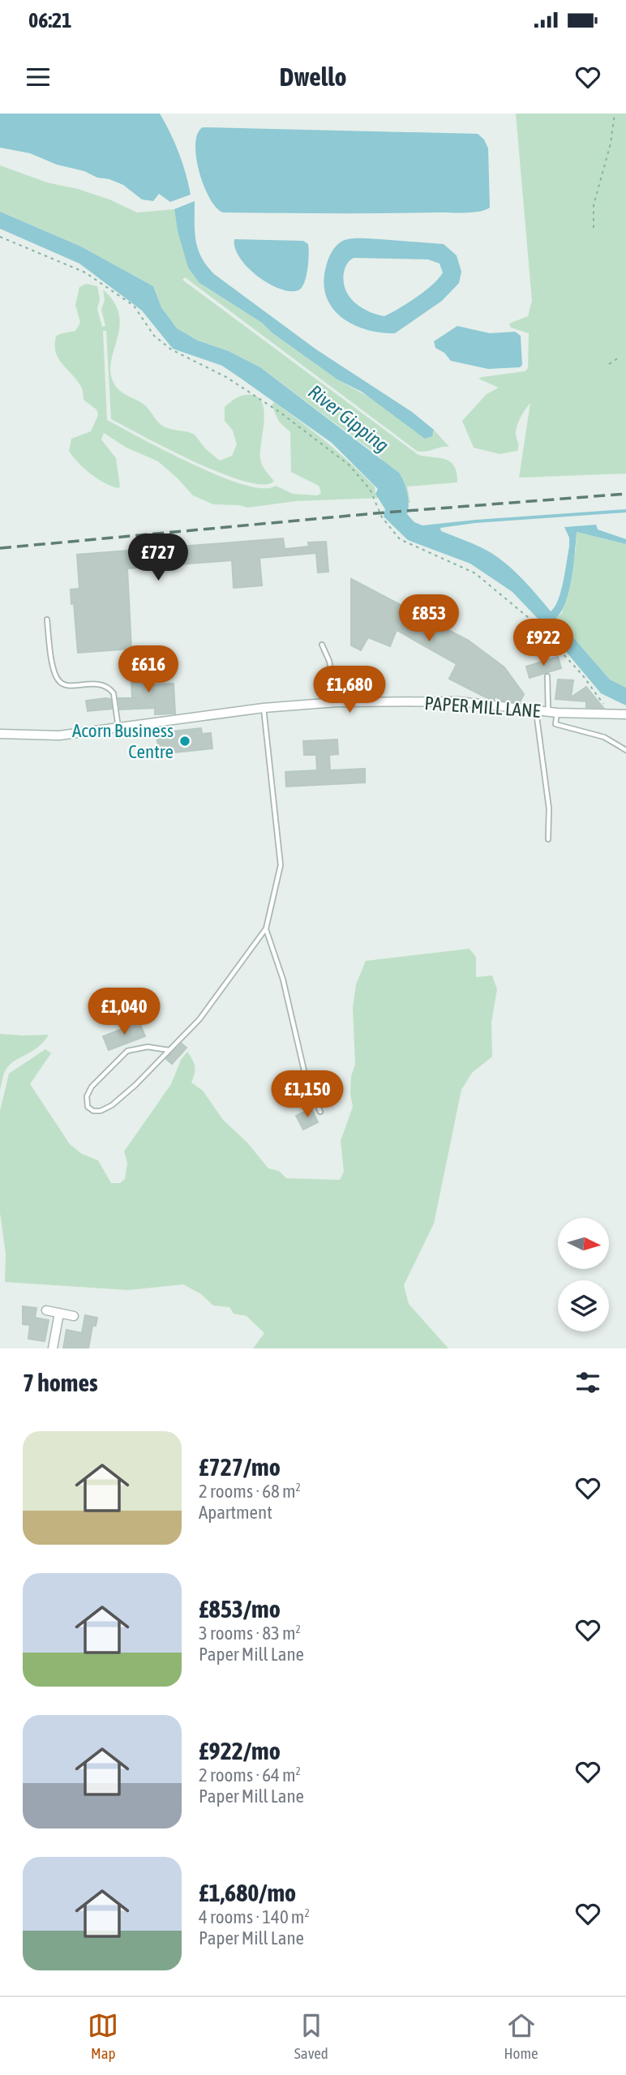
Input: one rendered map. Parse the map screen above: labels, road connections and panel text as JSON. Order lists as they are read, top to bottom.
{
  "streets": {
    "street": ["PAPER MILL LANE"]
  },
  "water": ["River Gipping"],
  "places": ["Acorn Business Centre"],
  "north": "right",
  "page": {
    "status": "06:21",
    "header": "Dwello",
    "price": [
      "£727",
      "£853",
      "£922",
      "£616",
      "£1,680",
      "£1,040",
      "£1,150"
    ],
    "heading": "7 homes",
    "list": [
      {
        "name": "£727/mo",
        "note": "2 rooms · 68 m² · Apartment"
      },
      {
        "name": "£853/mo",
        "note": "3 rooms · 83 m² · Paper Mill Lane"
      },
      {
        "name": "£922/mo",
        "note": "2 rooms · 64 m² · Paper Mill Lane"
      },
      {
        "name": "£1,680/mo",
        "note": "4 rooms · 140 m² · Paper Mill Lane"
      }
    ],
    "tabs": ["Map", "Saved", "Home"]
  }
}
